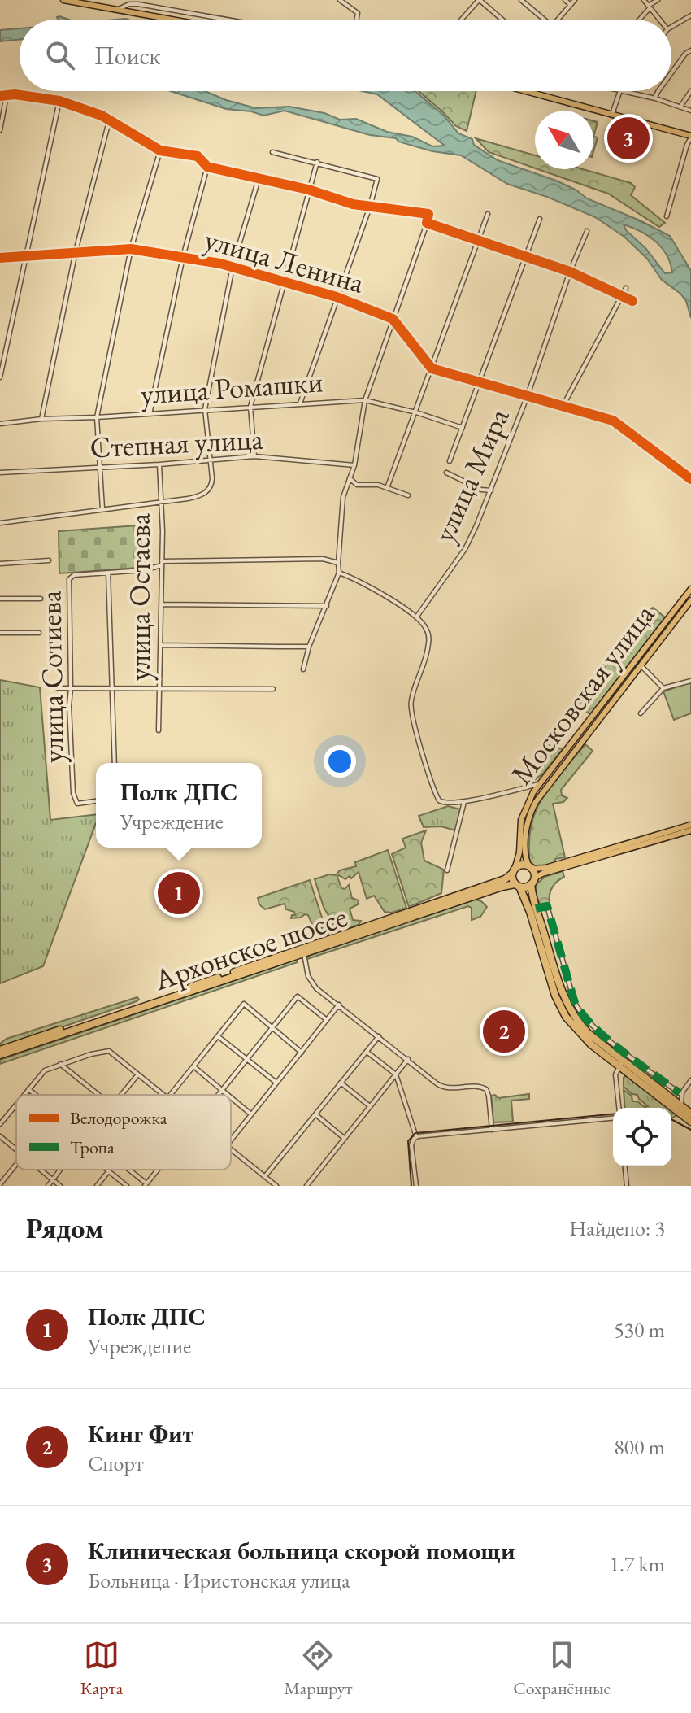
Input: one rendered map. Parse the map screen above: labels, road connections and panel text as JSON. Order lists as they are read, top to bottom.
{
  "streets": {
    "highway": ["Архонское шоссе"],
    "main road": ["Московская улица"],
    "street": [
      "улица Ленина",
      "улица Ромашки",
      "Степная улица",
      "улица Мира",
      "улица Остаева",
      "улица Сотиева"
    ]
  },
  "crossings": [
    ["Степная улица", "улица Остаева"],
    ["улица Мира", "улица Сотиева"],
    ["улица Остаева", "улица Сотиева"],
    ["Московская улица", "Архонское шоссе"]
  ],
  "legend": ["Велодорожка", "Тропа"],
  "north": "top left",
  "page": {
    "search": "Поиск",
    "pins": ["3", "1", "2"],
    "popup": ["Полк ДПС", "Учреждение"],
    "heading": ["Рядом", "Найдено: 3"],
    "list": [
      {
        "mark": "1",
        "name": "Полк ДПС",
        "note": "Учреждение",
        "value": "530 m"
      },
      {
        "mark": "2",
        "name": "Кинг Фит",
        "note": "Спорт",
        "value": "800 m"
      },
      {
        "mark": "3",
        "name": "Клиническая больница скорой помощи",
        "note": "Больница · Иристонская улица",
        "value": "1.7 km"
      }
    ],
    "nav": ["Карта", "Маршрут", "Сохранённые"]
  }
}
